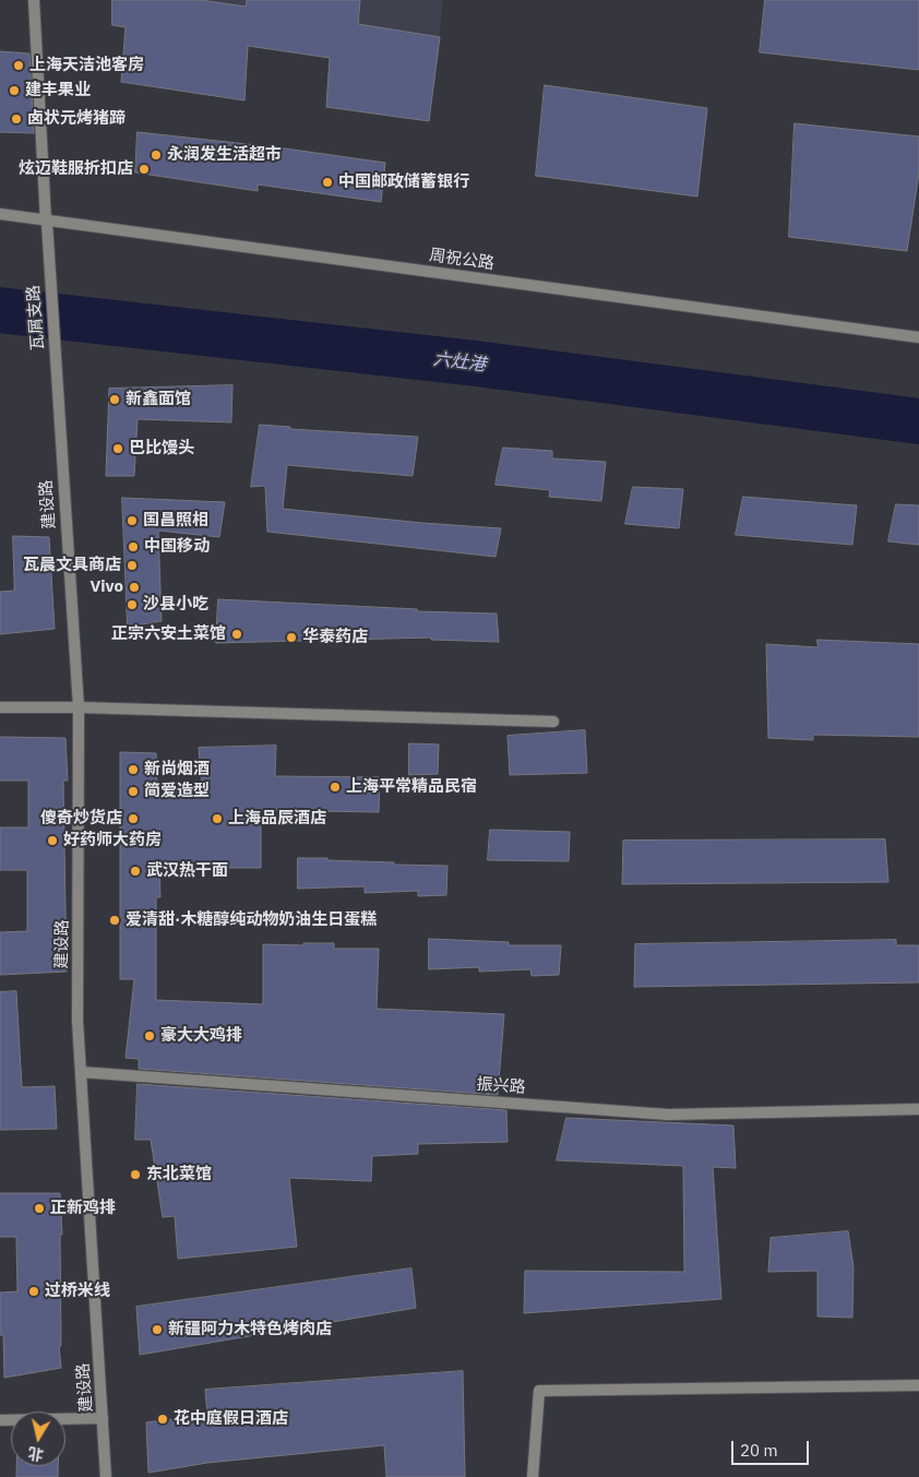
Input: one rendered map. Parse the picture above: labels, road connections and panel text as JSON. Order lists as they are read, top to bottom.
{
  "streets": {
    "street": [
      "周祝公路",
      "瓦屑支路",
      "建设路",
      "振兴路"
    ]
  },
  "crossings": [
    ["周祝公路", "瓦屑支路"],
    ["瓦屑支路", "建设路"],
    ["建设路", "振兴路"]
  ],
  "water": ["六灶港"],
  "places": [
    "上海天洁池客房",
    "建丰果业",
    "卤状元烤猪蹄",
    "永润发生活超市",
    "炫迈鞋服折扣店",
    "中国邮政储蓄银行",
    "新鑫面馆",
    "巴比馒头",
    "国昌照相",
    "中国移动",
    "瓦晨文具商店",
    "Vivo",
    "沙县小吃",
    "正宗六安土菜馆",
    "华泰药店",
    "新尚烟酒",
    "上海平常精品民宿",
    "简爱造型",
    "傻奇炒货店",
    "上海品辰酒店",
    "好药师大药房",
    "武汉热干面",
    "爱清甜·木糖醇纯动物奶油生日蛋糕",
    "豪大大鸡排",
    "东北菜馆",
    "正新鸡排",
    "过桥米线",
    "新疆阿力木特色烤肉店",
    "花中庭假日酒店"
  ],
  "scale_bar": "20 m",
  "north": "bottom"
}
